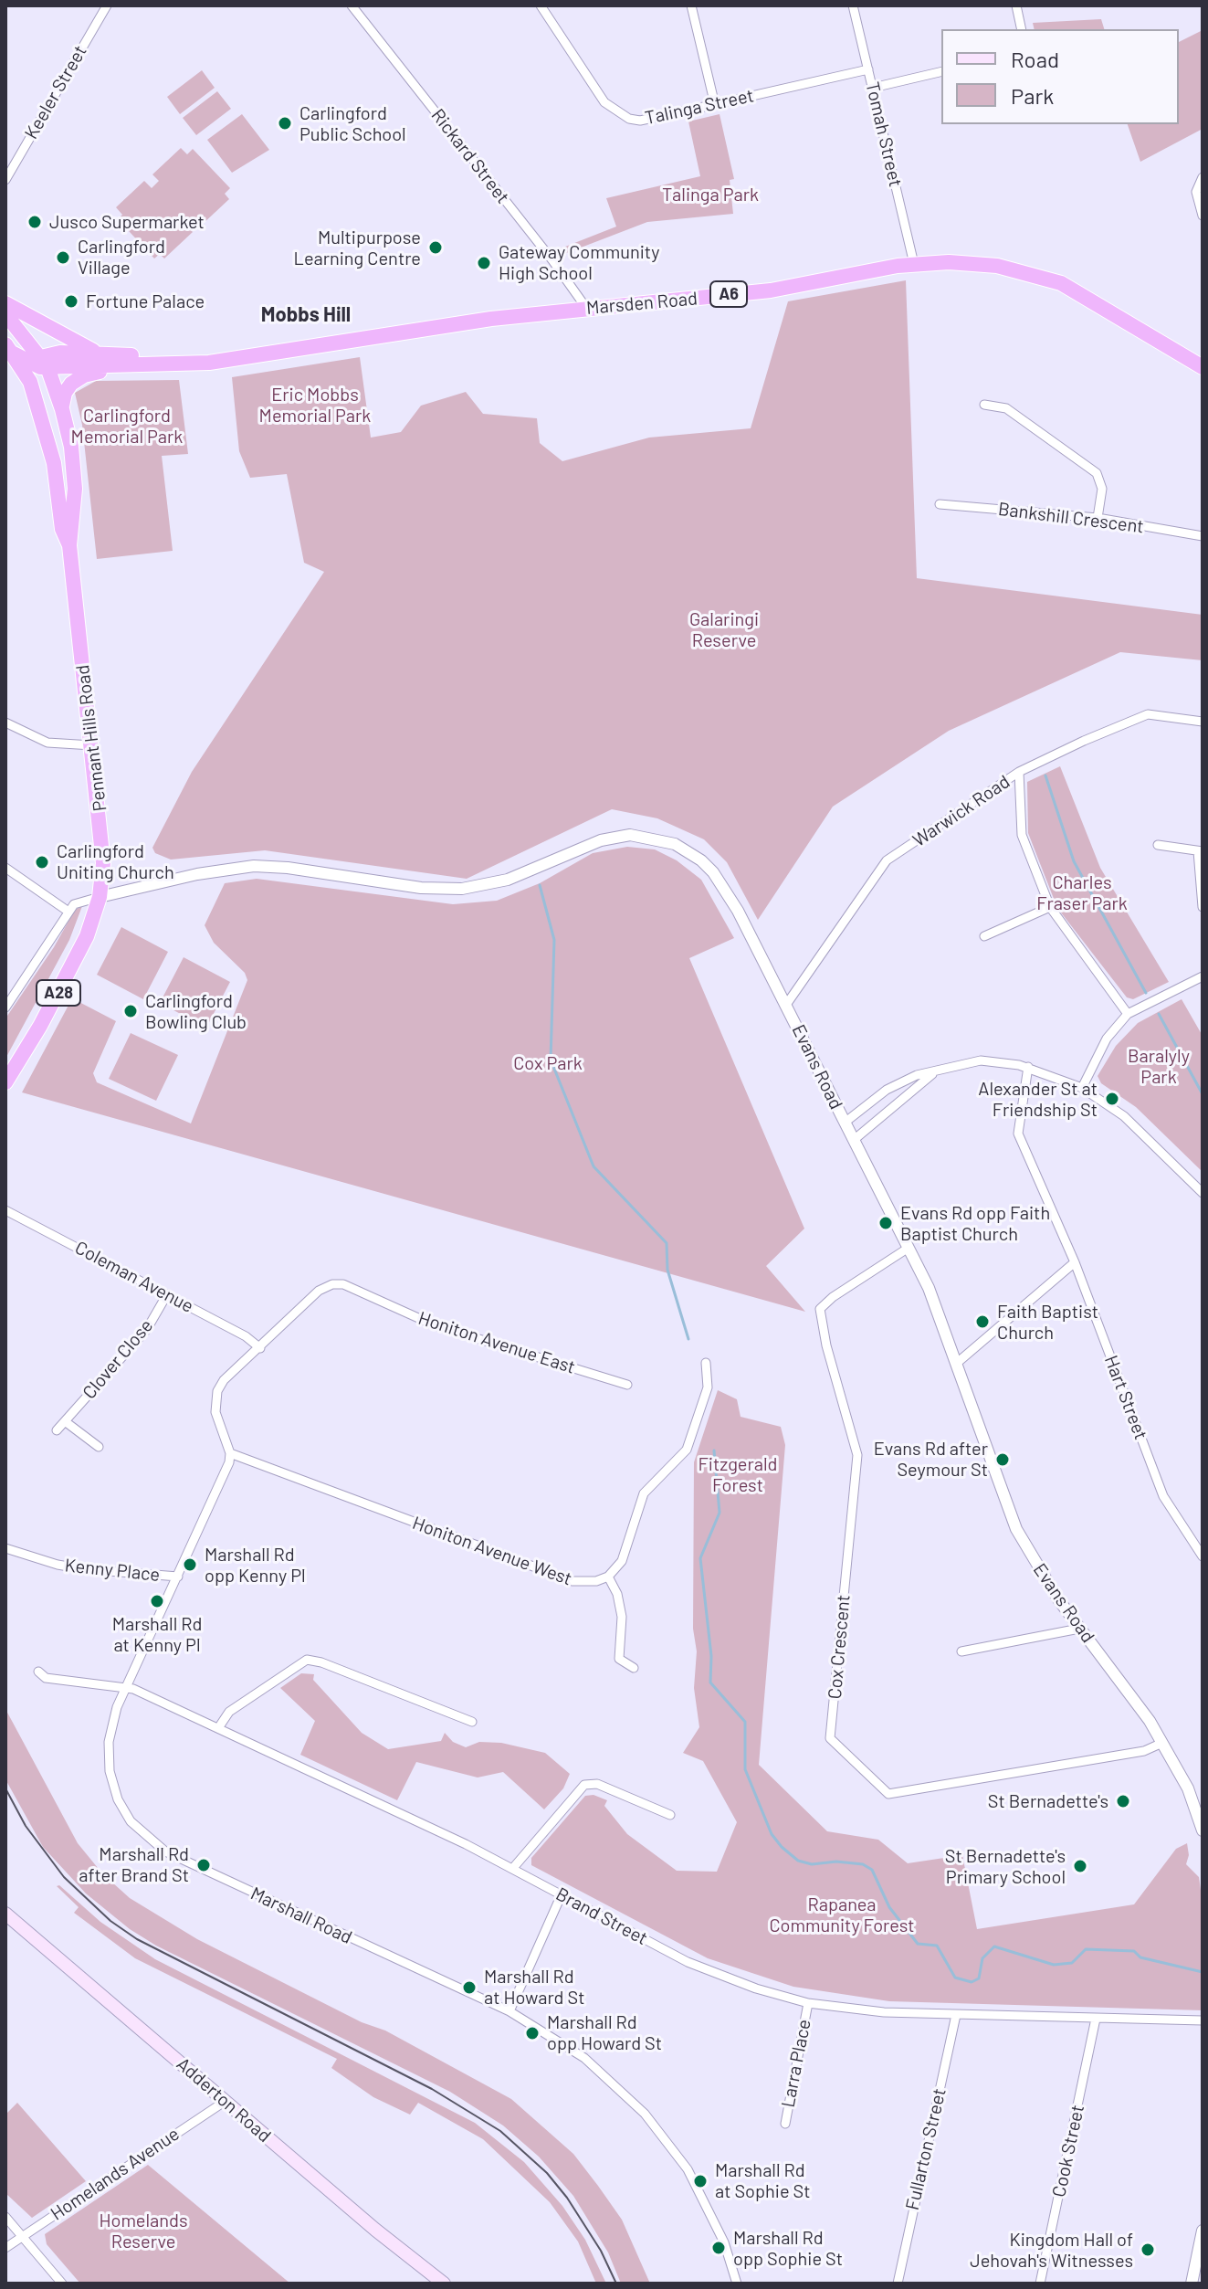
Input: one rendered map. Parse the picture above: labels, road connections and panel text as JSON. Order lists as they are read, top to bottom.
{
  "streets": {
    "highway": [
      "A6",
      "Marsden Road",
      "Pennant Hills Road",
      "A28"
    ],
    "main road": ["Adderton Road"],
    "street": [
      "Keeler Street",
      "Talinga Street",
      "Tomah Street",
      "Rickard Street",
      "Bankshill Crescent",
      "Warwick Road",
      "Evans Road",
      "Coleman Avenue",
      "Honiton Avenue East",
      "Clover Close",
      "Hart Street",
      "Honiton Avenue West",
      "Kenny Place",
      "Cox Crescent",
      "Marshall Road",
      "Brand Street",
      "Larra Place",
      "Fullarton Street",
      "Cook Street",
      "Homelands Avenue"
    ]
  },
  "crossings": [
    ["Talinga Street", "Tomah Street"],
    ["Tomah Street", "Marsden Road"],
    ["Rickard Street", "Marsden Road"],
    ["A6", "Marsden Road"],
    ["Marsden Road", "Pennant Hills Road"],
    ["Pennant Hills Road", "Evans Road"],
    ["Warwick Road", "Evans Road"],
    ["Evans Road", "Cox Crescent"],
    ["Coleman Avenue", "Honiton Avenue East"],
    ["Coleman Avenue", "Clover Close"],
    ["Honiton Avenue East", "Honiton Avenue West"],
    ["Honiton Avenue East", "Marshall Road"],
    ["Honiton Avenue West", "Marshall Road"],
    ["Kenny Place", "Marshall Road"],
    ["Marshall Road", "Brand Street"],
    ["Brand Street", "Larra Place"],
    ["Brand Street", "Fullarton Street"],
    ["Brand Street", "Cook Street"],
    ["Adderton Road", "Homelands Avenue"]
  ],
  "districts": ["Mobbs Hill"],
  "parks": [
    "Talinga Park",
    "Eric Mobbs Memorial Park",
    "Carlingford Memorial Park",
    "Galaringi Reserve",
    "Charles Fraser Park",
    "Baralyly Park",
    "Cox Park",
    "Fitzgerald Forest",
    "Rapanea Community Forest",
    "Homelands Reserve"
  ],
  "places": [
    "Carlingford Public School",
    "Jusco Supermarket",
    "Multipurpose Learning Centre",
    "Carlingford Village",
    "Gateway Community High School",
    "Fortune Palace",
    "Carlingford Uniting Church",
    "Carlingford Bowling Club",
    "Alexander St at Friendship St",
    "Evans Rd opp Faith Baptist Church",
    "Faith Baptist Church",
    "Evans Rd after Seymour St",
    "Marshall Rd opp Kenny Pl",
    "Marshall Rd at Kenny Pl",
    "St Bernadette's",
    "Marshall Rd after Brand St",
    "St Bernadette's Primary School",
    "Marshall Rd at Howard St",
    "Marshall Rd opp Howard St",
    "Marshall Rd at Sophie St",
    "Marshall Rd opp Sophie St",
    "Kingdom Hall of Jehovah's Witnesses"
  ],
  "legend": ["Road", "Park"]
}
